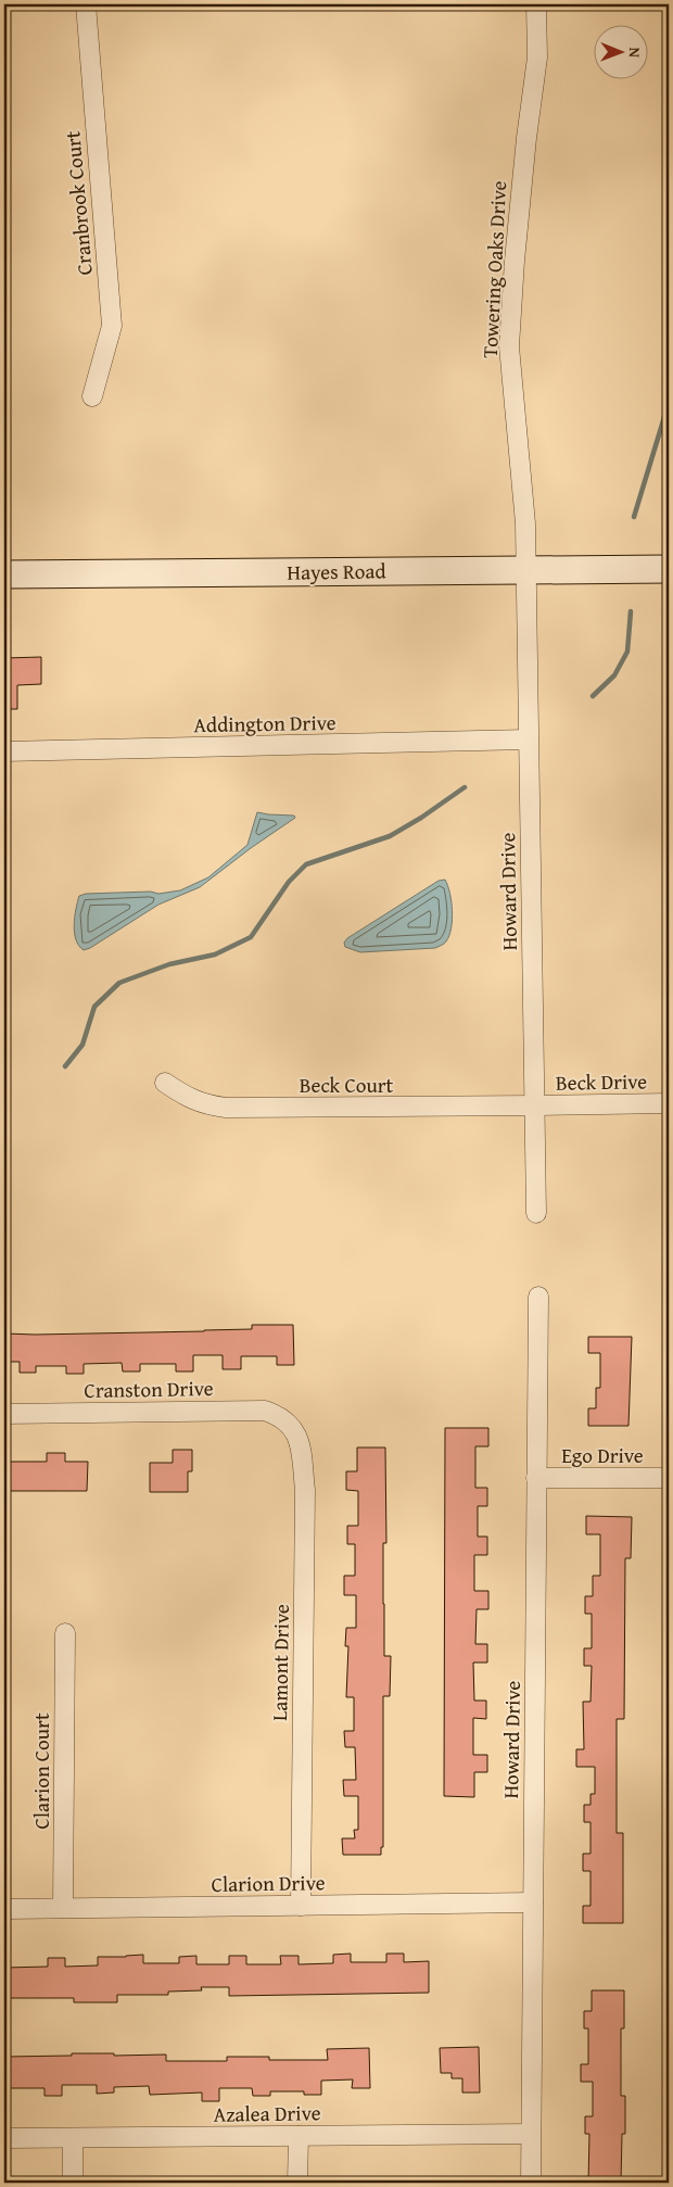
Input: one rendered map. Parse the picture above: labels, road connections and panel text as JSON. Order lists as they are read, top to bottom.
{
  "streets": {
    "street": [
      "Cranbrook Court",
      "Towering Oaks Drive",
      "Hayes Road",
      "Addington Drive",
      "Howard Drive",
      "Beck Drive",
      "Beck Court",
      "Cranston Drive",
      "Ego Drive",
      "Lamont Drive",
      "Clarion Court",
      "Clarion Drive",
      "Azalea Drive"
    ]
  },
  "crossings": [
    ["Towering Oaks Drive", "Hayes Road"],
    ["Towering Oaks Drive", "Howard Drive"],
    ["Hayes Road", "Howard Drive"],
    ["Addington Drive", "Howard Drive"],
    ["Howard Drive", "Beck Drive"],
    ["Howard Drive", "Beck Court"],
    ["Howard Drive", "Ego Drive"],
    ["Howard Drive", "Clarion Drive"],
    ["Howard Drive", "Azalea Drive"],
    ["Beck Drive", "Beck Court"],
    ["Cranston Drive", "Lamont Drive"],
    ["Lamont Drive", "Clarion Drive"],
    ["Clarion Court", "Clarion Drive"]
  ],
  "north": "right"
}
